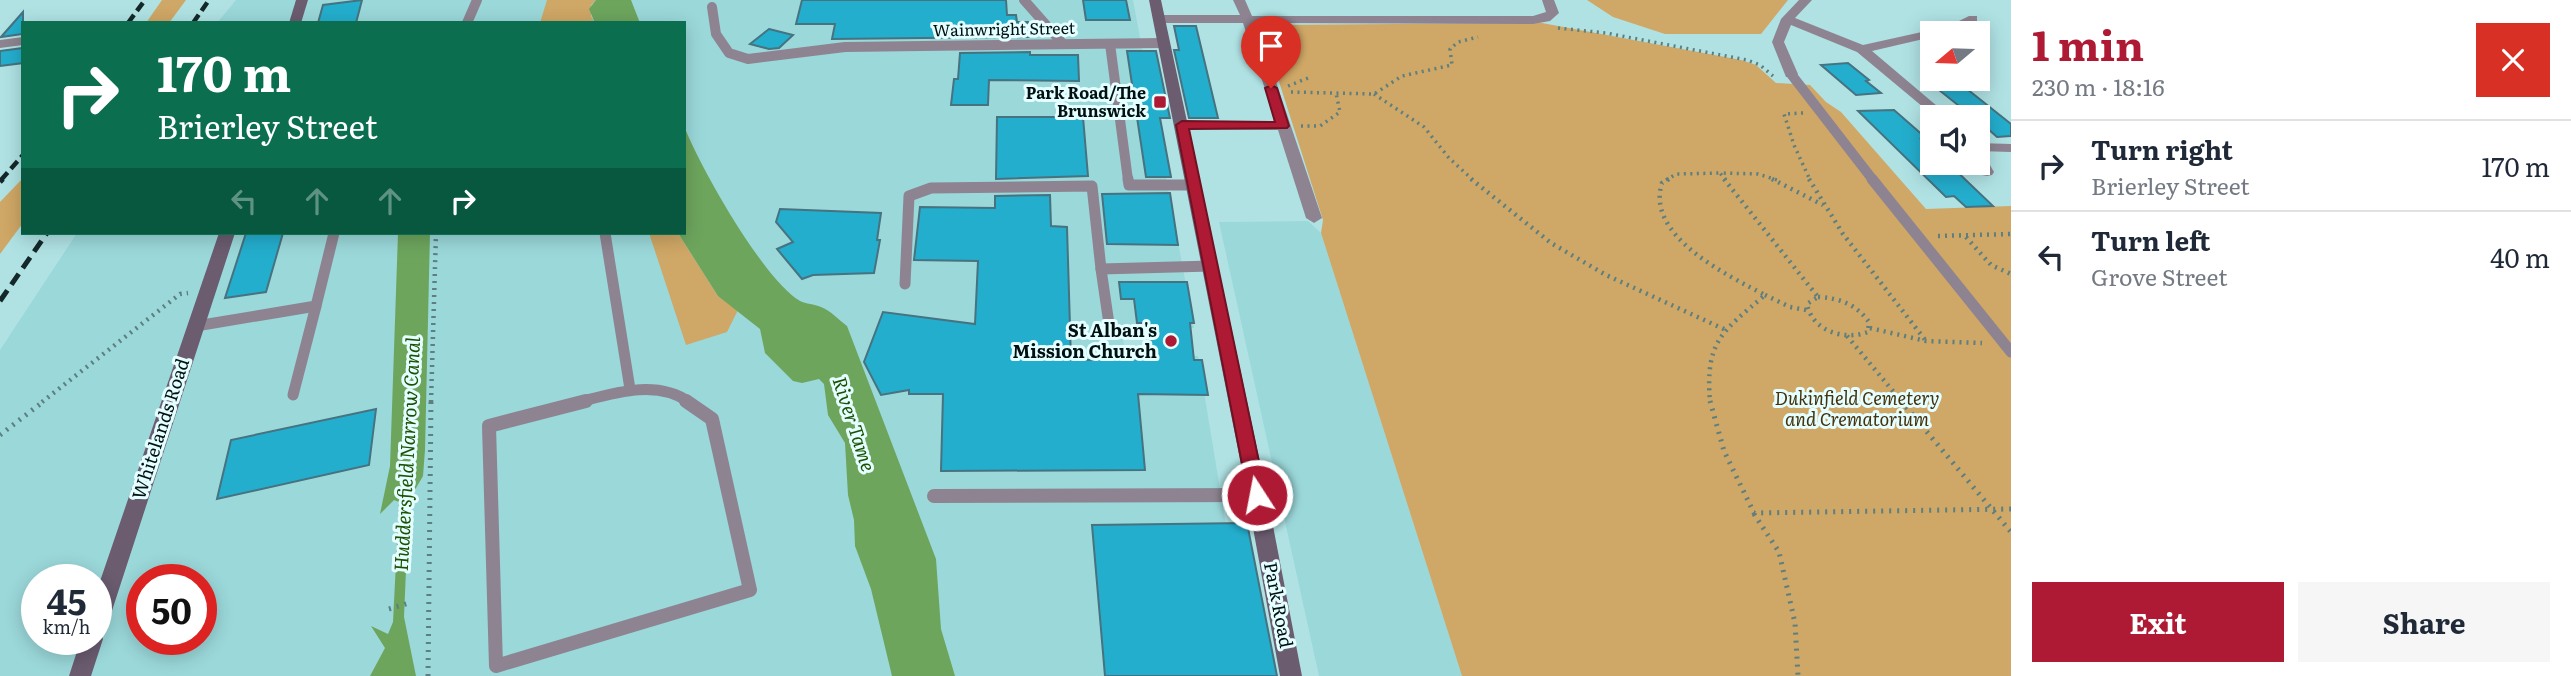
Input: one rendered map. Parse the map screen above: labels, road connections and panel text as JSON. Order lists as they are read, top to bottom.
{
  "streets": {
    "main road": ["Whitelands Road", "Park Road"],
    "lane": ["Wainwright Street"]
  },
  "crossings": [
    ["Wainwright Street", "Park Road"]
  ],
  "water": ["River Tame", "Huddersfield Narrow Canal"],
  "parks": ["Dukinfield Cemetery and Crematorium"],
  "places": {
    "transit": ["Park Road/The Brunswick"],
    "other": ["St Alban's Mission Church"]
  },
  "north": "left",
  "page": {
    "heading": ["1 min", "230 m · 18:16"],
    "turn": ["170 m", "Brierley Street"],
    "list": [
      {
        "name": "Turn right",
        "note": "Brierley Street",
        "value": "170 m"
      },
      {
        "name": "Turn left",
        "note": "Grove Street",
        "value": "40 m"
      }
    ],
    "speed": "45 km/h",
    "limit": "50",
    "buttons": ["Exit", "Share"]
  }
}
